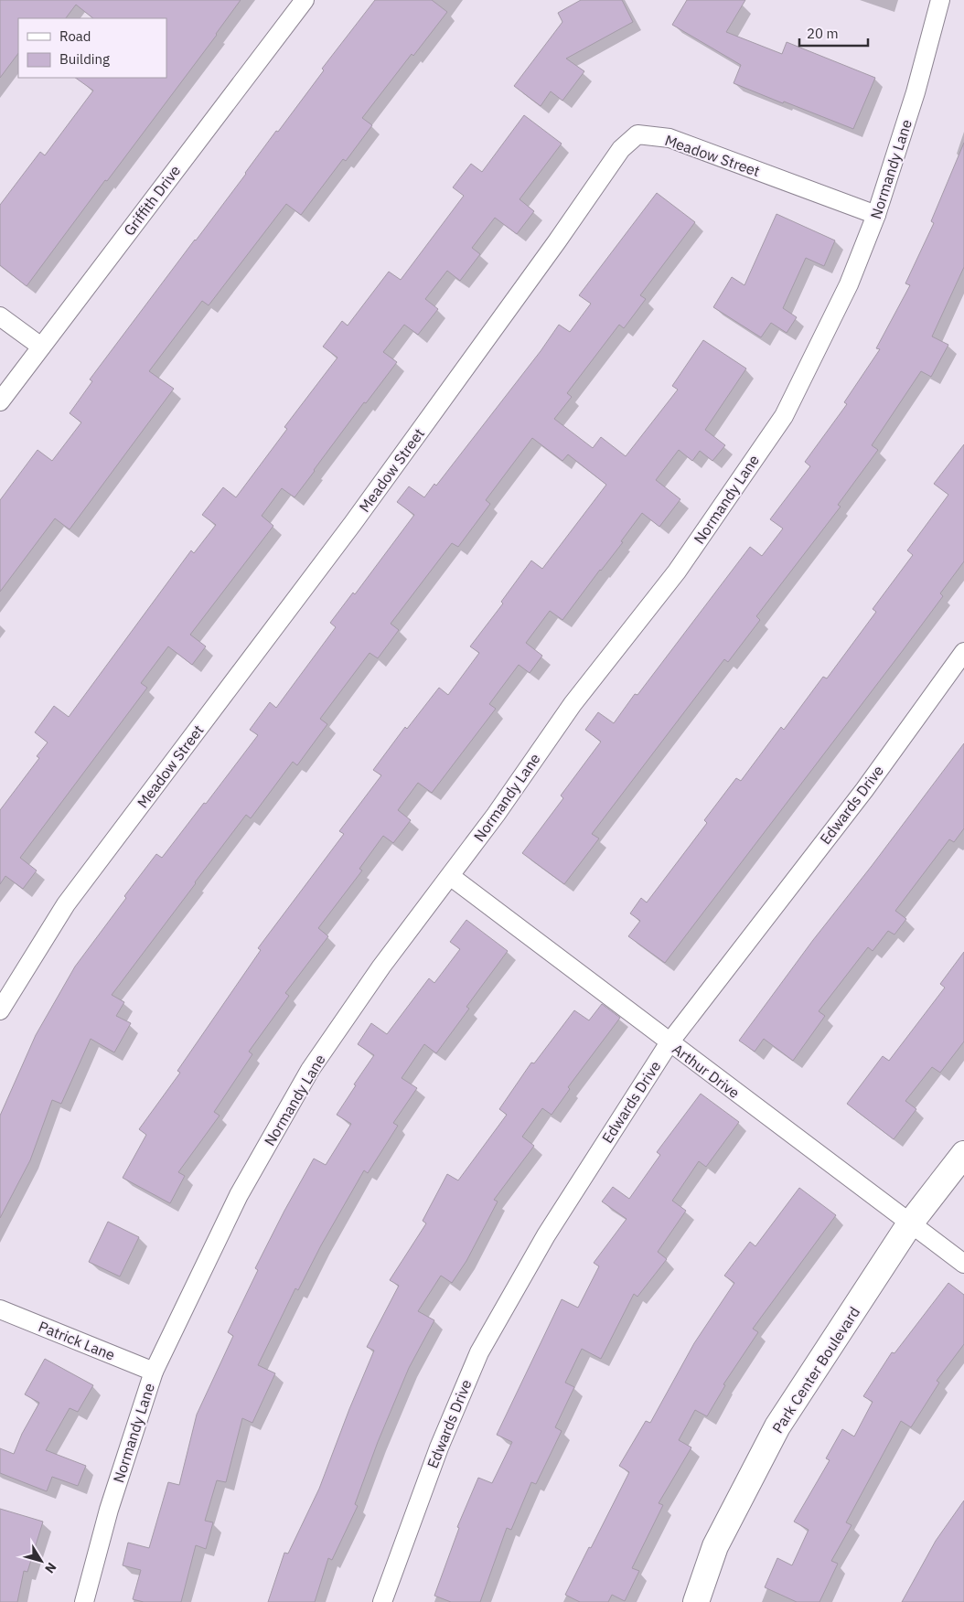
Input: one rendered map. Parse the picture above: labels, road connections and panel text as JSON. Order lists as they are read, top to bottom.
{
  "streets": {
    "street": [
      "Meadow Street",
      "Normandy Lane",
      "Griffith Drive",
      "Edwards Drive",
      "Arthur Drive",
      "Patrick Lane",
      "Park Center Boulevard"
    ]
  },
  "crossings": [
    ["Meadow Street", "Normandy Lane"],
    ["Normandy Lane", "Arthur Drive"],
    ["Normandy Lane", "Patrick Lane"],
    ["Edwards Drive", "Arthur Drive"],
    ["Arthur Drive", "Park Center Boulevard"]
  ],
  "legend": ["Road", "Building"],
  "scale_bar": "20 m",
  "north": "bottom right"
}
